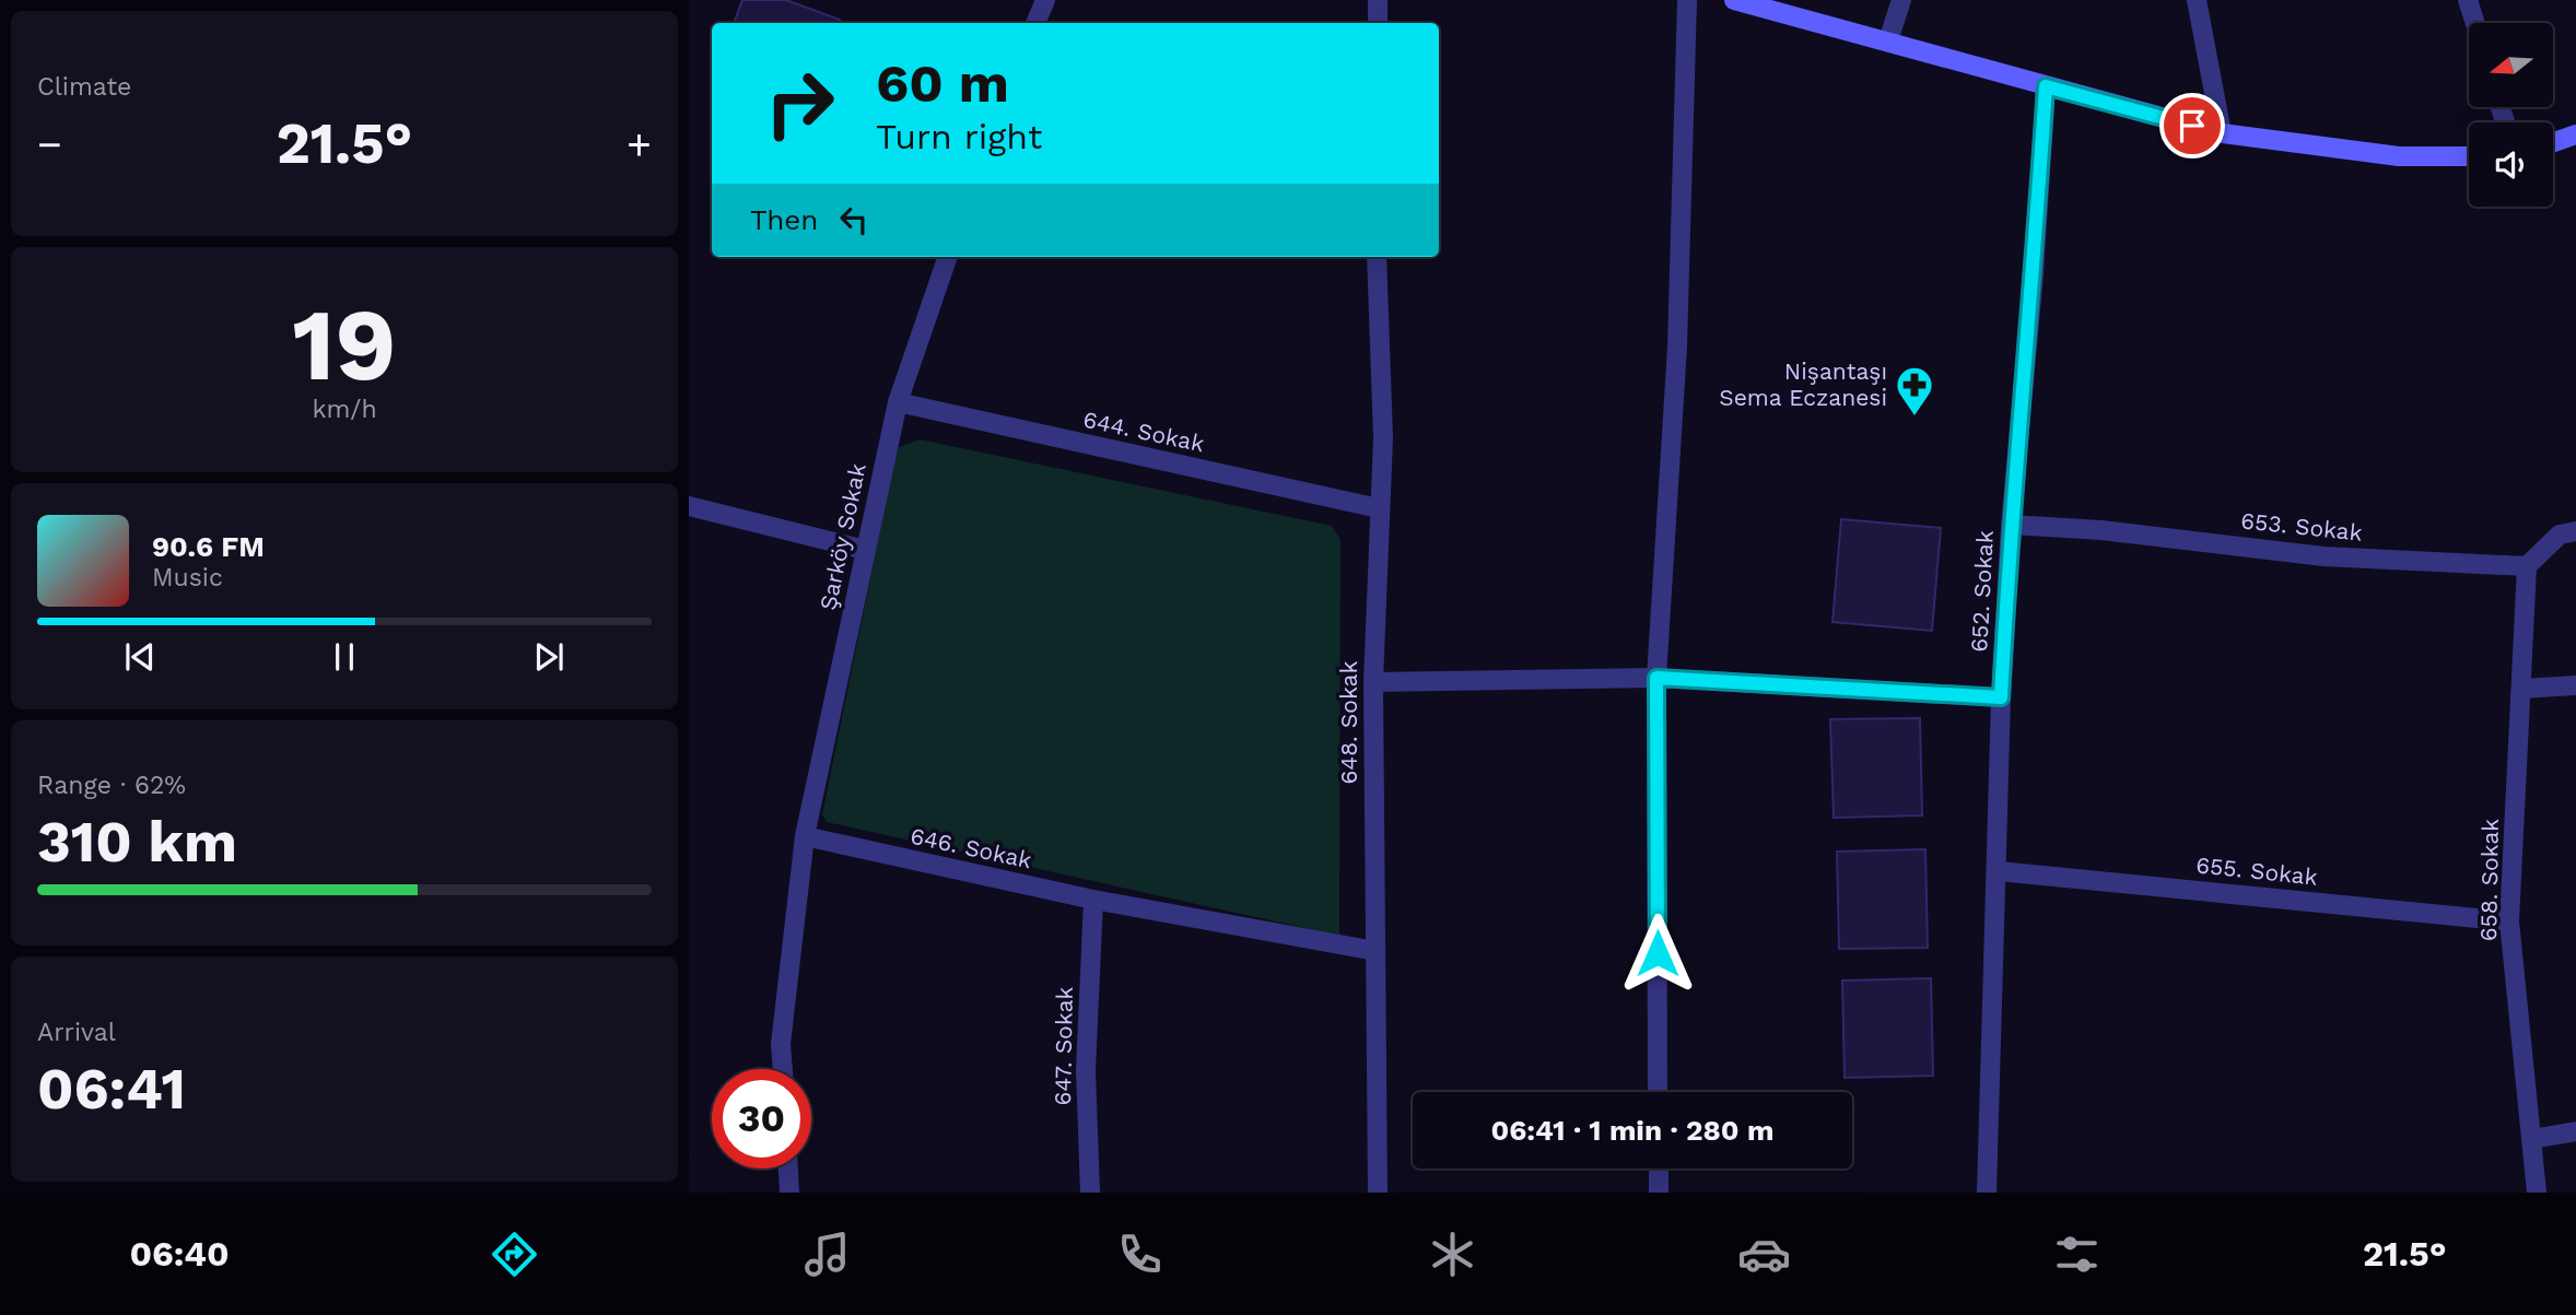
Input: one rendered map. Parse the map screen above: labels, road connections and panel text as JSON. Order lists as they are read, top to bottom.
{
  "streets": {
    "street": [
      "644. Sokak",
      "653. Sokak",
      "Şarköy Sokak",
      "652. Sokak",
      "648. Sokak",
      "646. Sokak",
      "655. Sokak",
      "658. Sokak",
      "647. Sokak"
    ]
  },
  "crossings": [
    ["644. Sokak", "Şarköy Sokak"],
    ["644. Sokak", "648. Sokak"],
    ["653. Sokak", "652. Sokak"],
    ["653. Sokak", "658. Sokak"],
    ["Şarköy Sokak", "646. Sokak"],
    ["652. Sokak", "655. Sokak"],
    ["648. Sokak", "646. Sokak"],
    ["646. Sokak", "647. Sokak"],
    ["655. Sokak", "658. Sokak"]
  ],
  "places": {
    "pharmacy": ["Nişantaşı Sema Eczanesi"]
  },
  "north": "left",
  "page": {
    "tile": [
      "Climate",
      ["19", "km/h"],
      ["Range · 62%", "310 km"],
      ["Arrival", "06:41"]
    ],
    "turn": ["60 m", "Turn right"],
    "heat": ["−", "21.5°", "+"],
    "then": "Then",
    "song": ["90.6 FM", "Music"],
    "limit": "30",
    "trip": "06:41 · 1 min · 280 m",
    "tabs": ["06:40", "21.5°"]
  }
}
